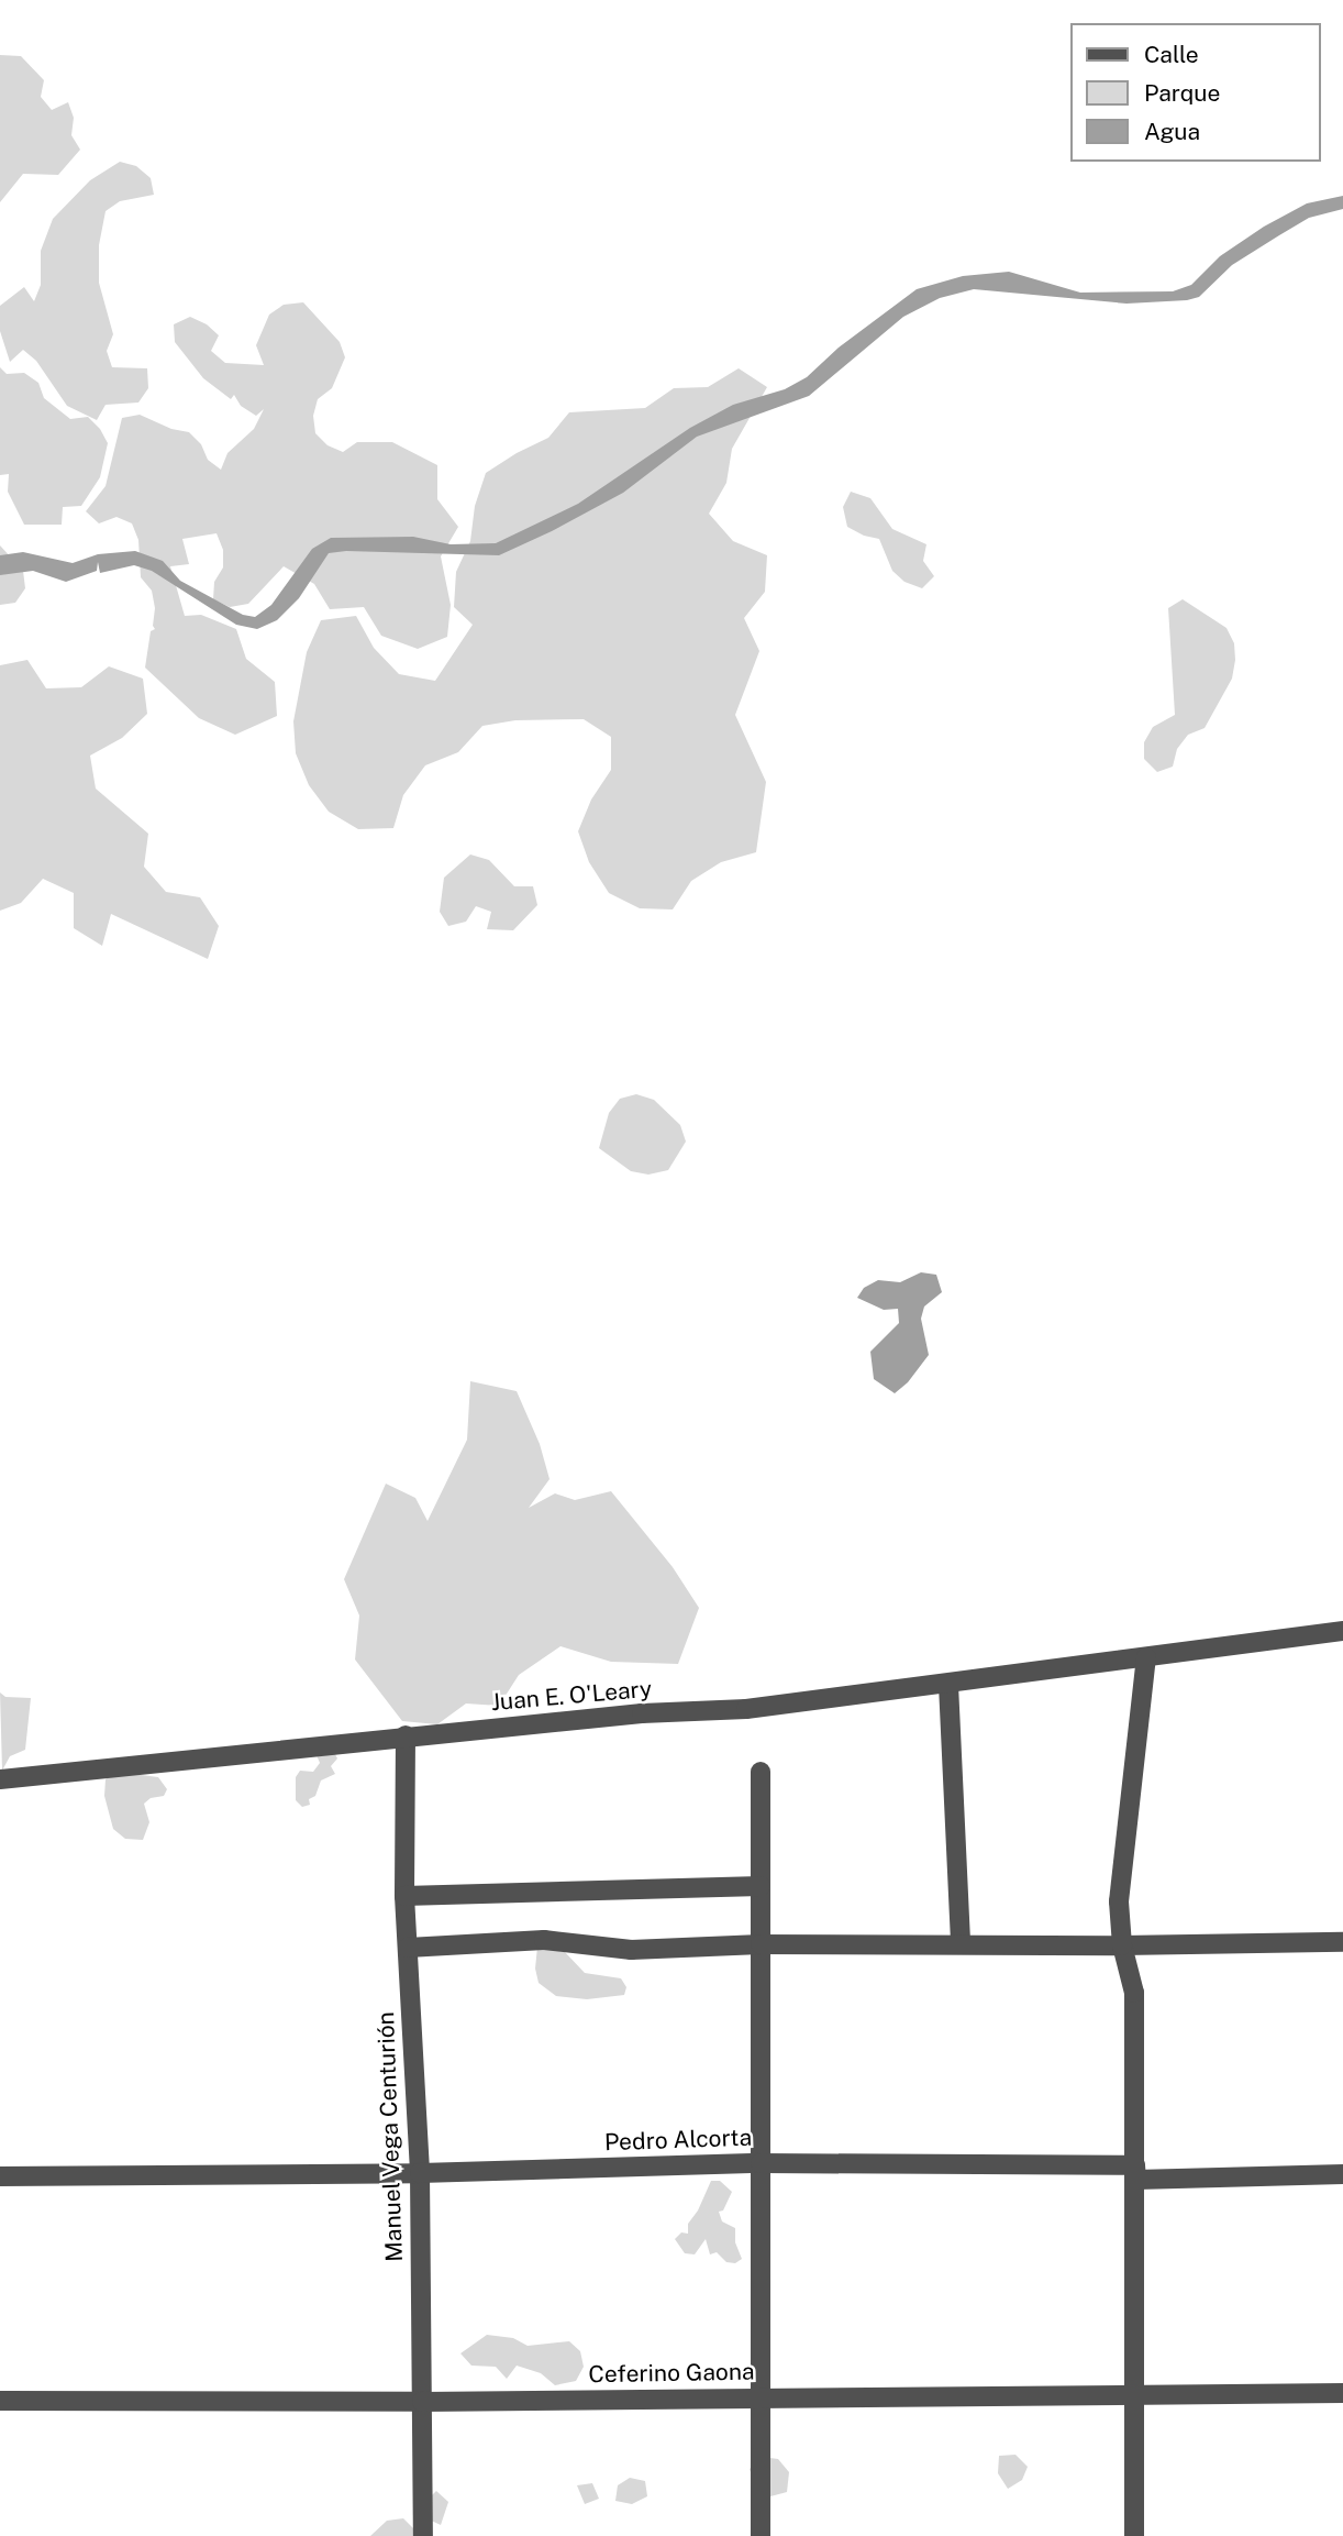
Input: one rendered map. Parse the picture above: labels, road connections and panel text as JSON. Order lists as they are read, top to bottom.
{
  "streets": {
    "street": [
      "Juan E. O'Leary",
      "Manuel Vega Centurión",
      "Pedro Alcorta",
      "Ceferino Gaona"
    ]
  },
  "crossings": [
    ["Juan E. O'Leary", "Manuel Vega Centurión"],
    ["Manuel Vega Centurión", "Pedro Alcorta"],
    ["Manuel Vega Centurión", "Ceferino Gaona"]
  ],
  "legend": ["Calle", "Parque", "Agua"]
}
